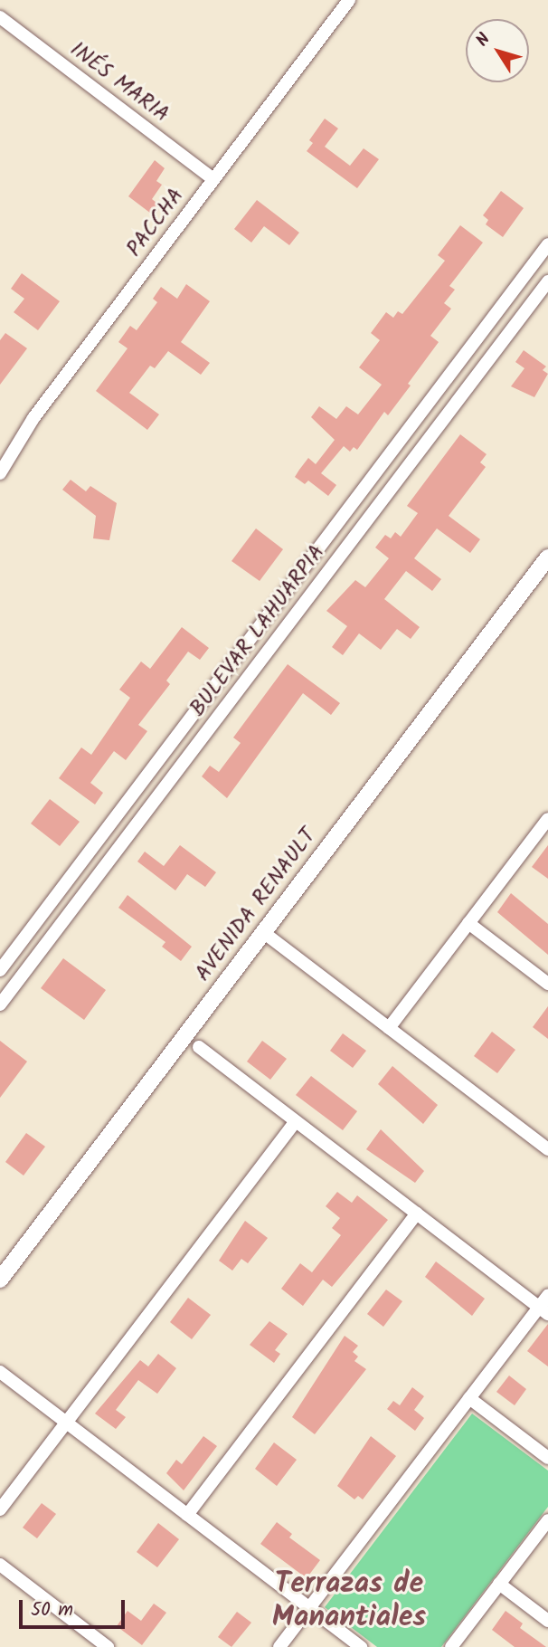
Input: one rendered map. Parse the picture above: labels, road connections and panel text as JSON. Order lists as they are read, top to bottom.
{
  "streets": {
    "street": [
      "INÉS MARIA",
      "PACCHA",
      "BULEVAR LAHUARPIA",
      "AVENIDA RENAULT"
    ]
  },
  "crossings": [
    ["INÉS MARIA", "PACCHA"]
  ],
  "districts": ["Terrazas de Manantiales"],
  "scale_bar": "50 m",
  "north": "top left"
}
